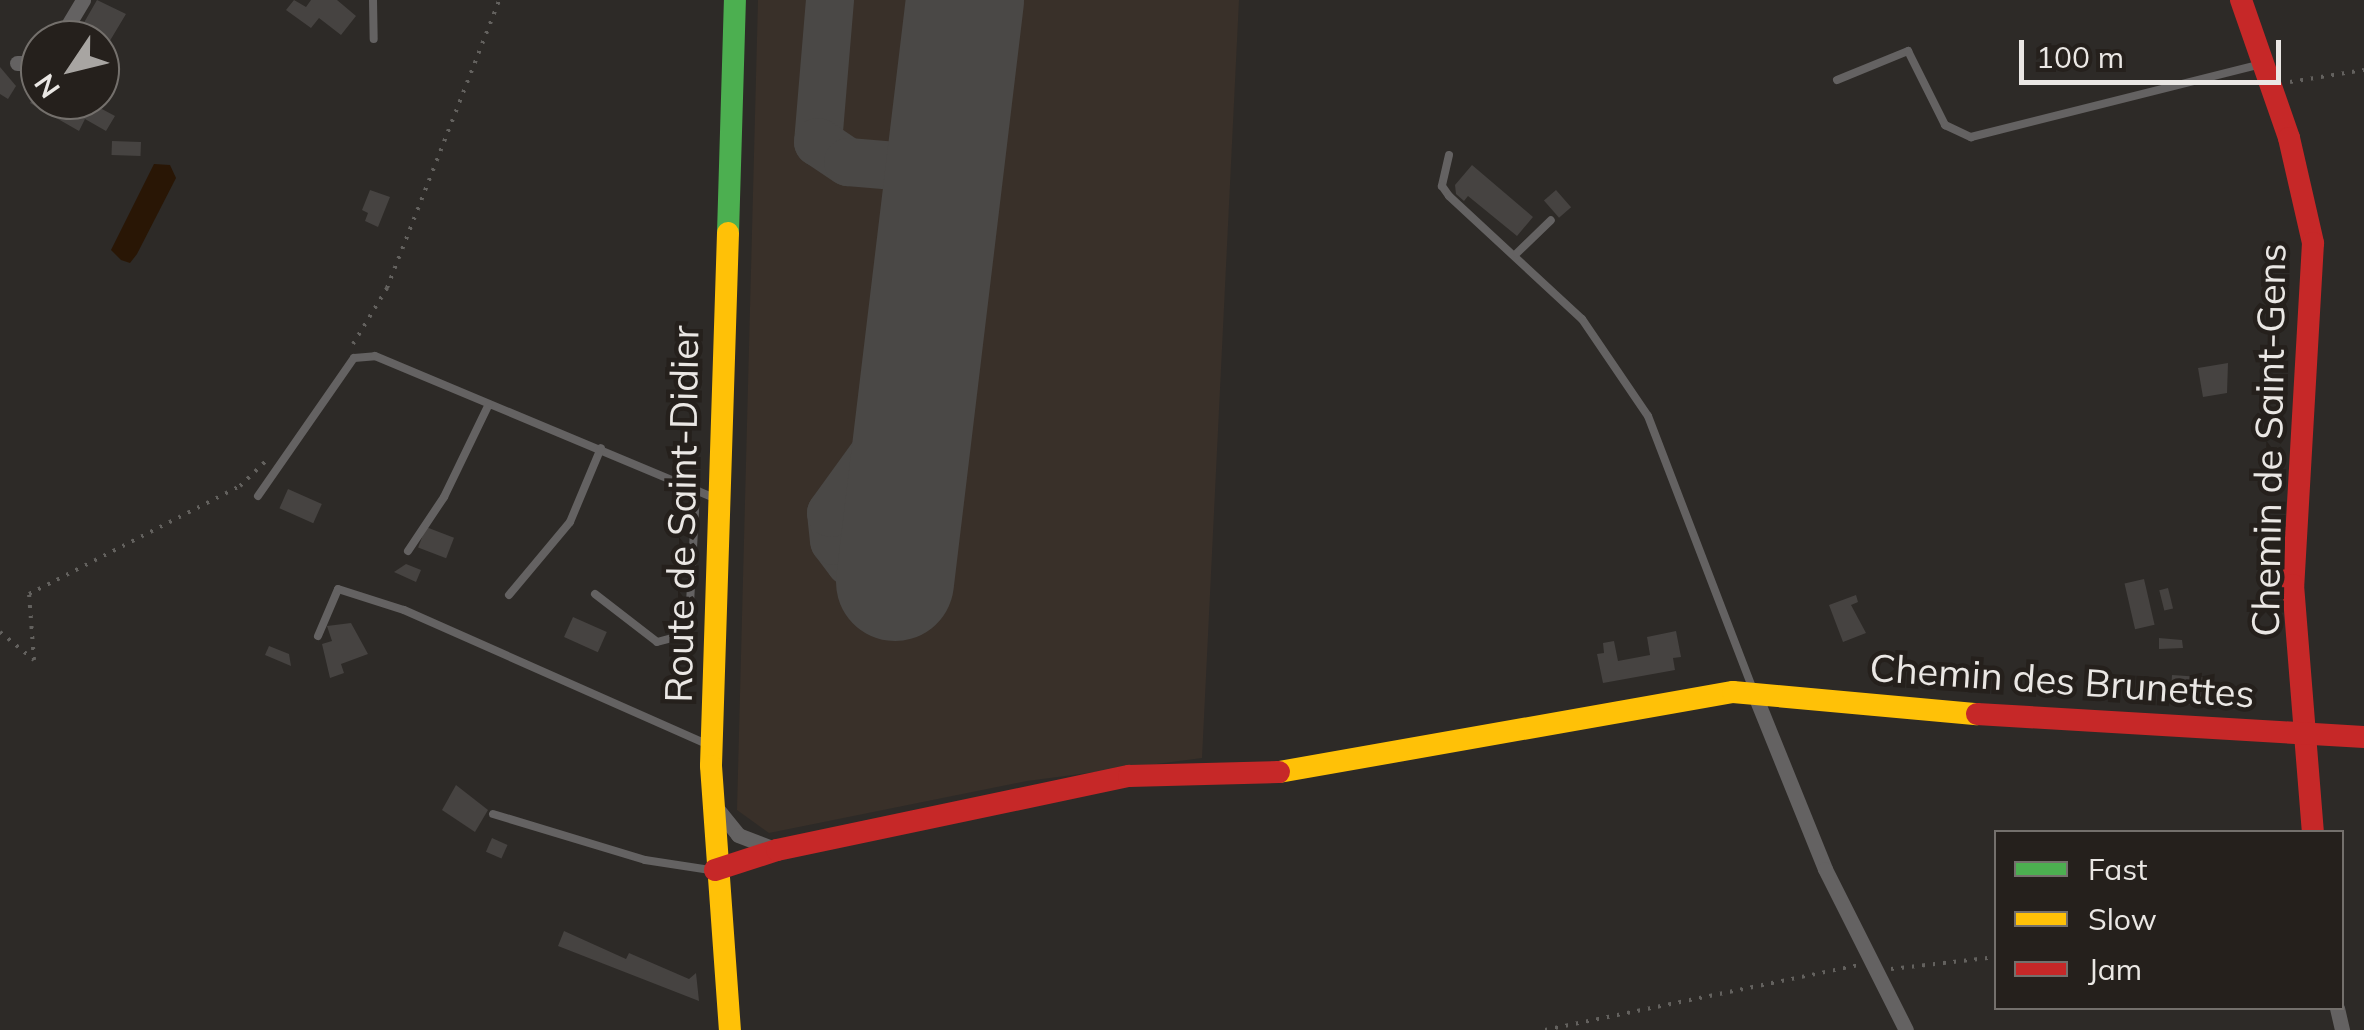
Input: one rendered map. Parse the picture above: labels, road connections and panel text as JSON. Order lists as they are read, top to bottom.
{
  "streets": {
    "street": ["Chemin de Saint-Gens", "Route de Saint-Didier", "Chemin des Brunettes"]
  },
  "crossings": [
    ["Chemin de Saint-Gens", "Chemin des Brunettes"],
    ["Route de Saint-Didier", "Chemin des Brunettes"]
  ],
  "legend": ["Fast", "Slow", "Jam"],
  "scale_bar": "100 m",
  "north": "bottom left"
}
